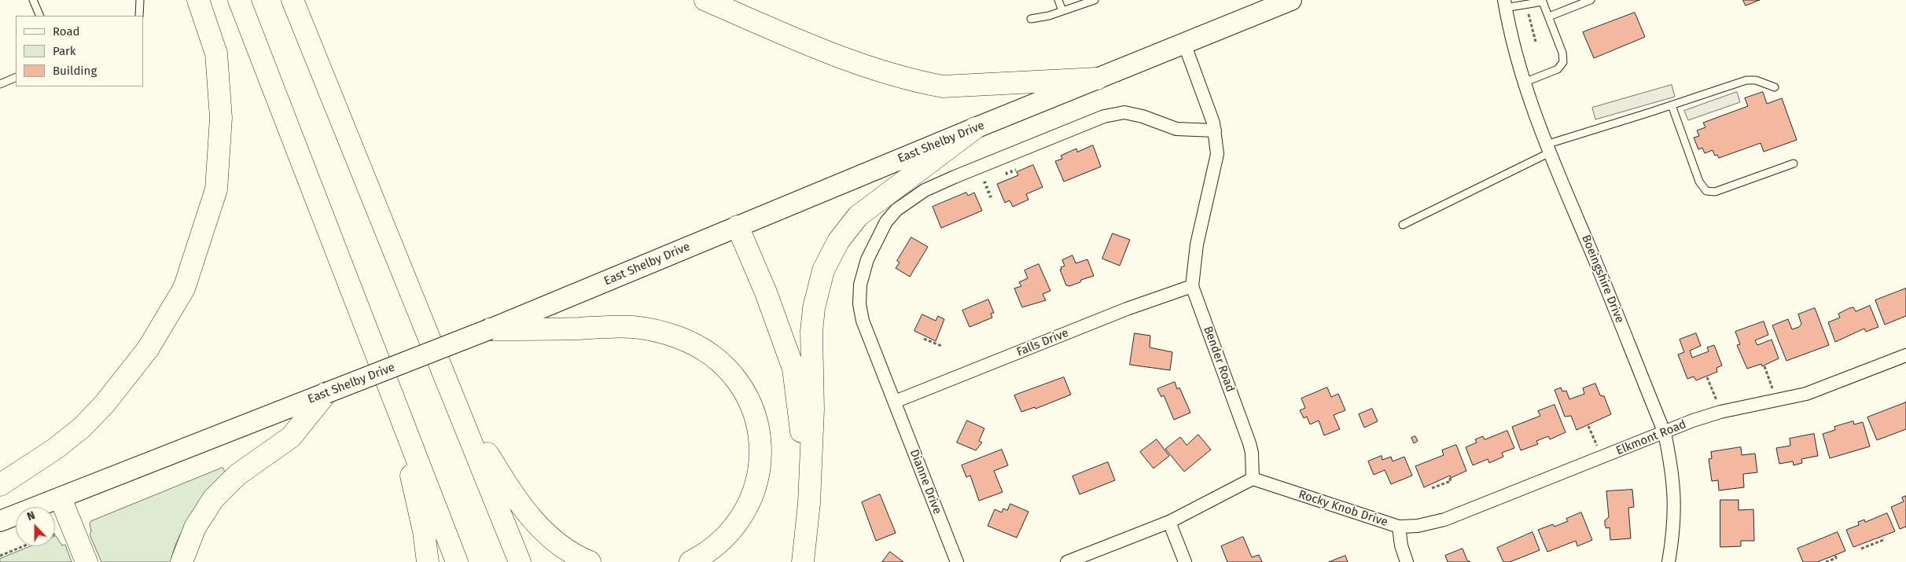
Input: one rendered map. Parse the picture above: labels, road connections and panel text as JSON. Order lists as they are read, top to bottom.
{
  "streets": {
    "main road": ["East Shelby Drive"],
    "street": [
      "Boeingshire Drive",
      "Falls Drive",
      "Bender Road",
      "Elkmont Road",
      "Dianne Drive",
      "Rocky Knob Drive"
    ]
  },
  "crossings": [
    ["East Shelby Drive", "Bender Road"],
    ["Boeingshire Drive", "Elkmont Road"],
    ["Falls Drive", "Bender Road"],
    ["Falls Drive", "Dianne Drive"],
    ["Bender Road", "Dianne Drive"],
    ["Bender Road", "Rocky Knob Drive"],
    ["Elkmont Road", "Rocky Knob Drive"]
  ],
  "legend": ["Road", "Park", "Building"],
  "north": "top"
}
